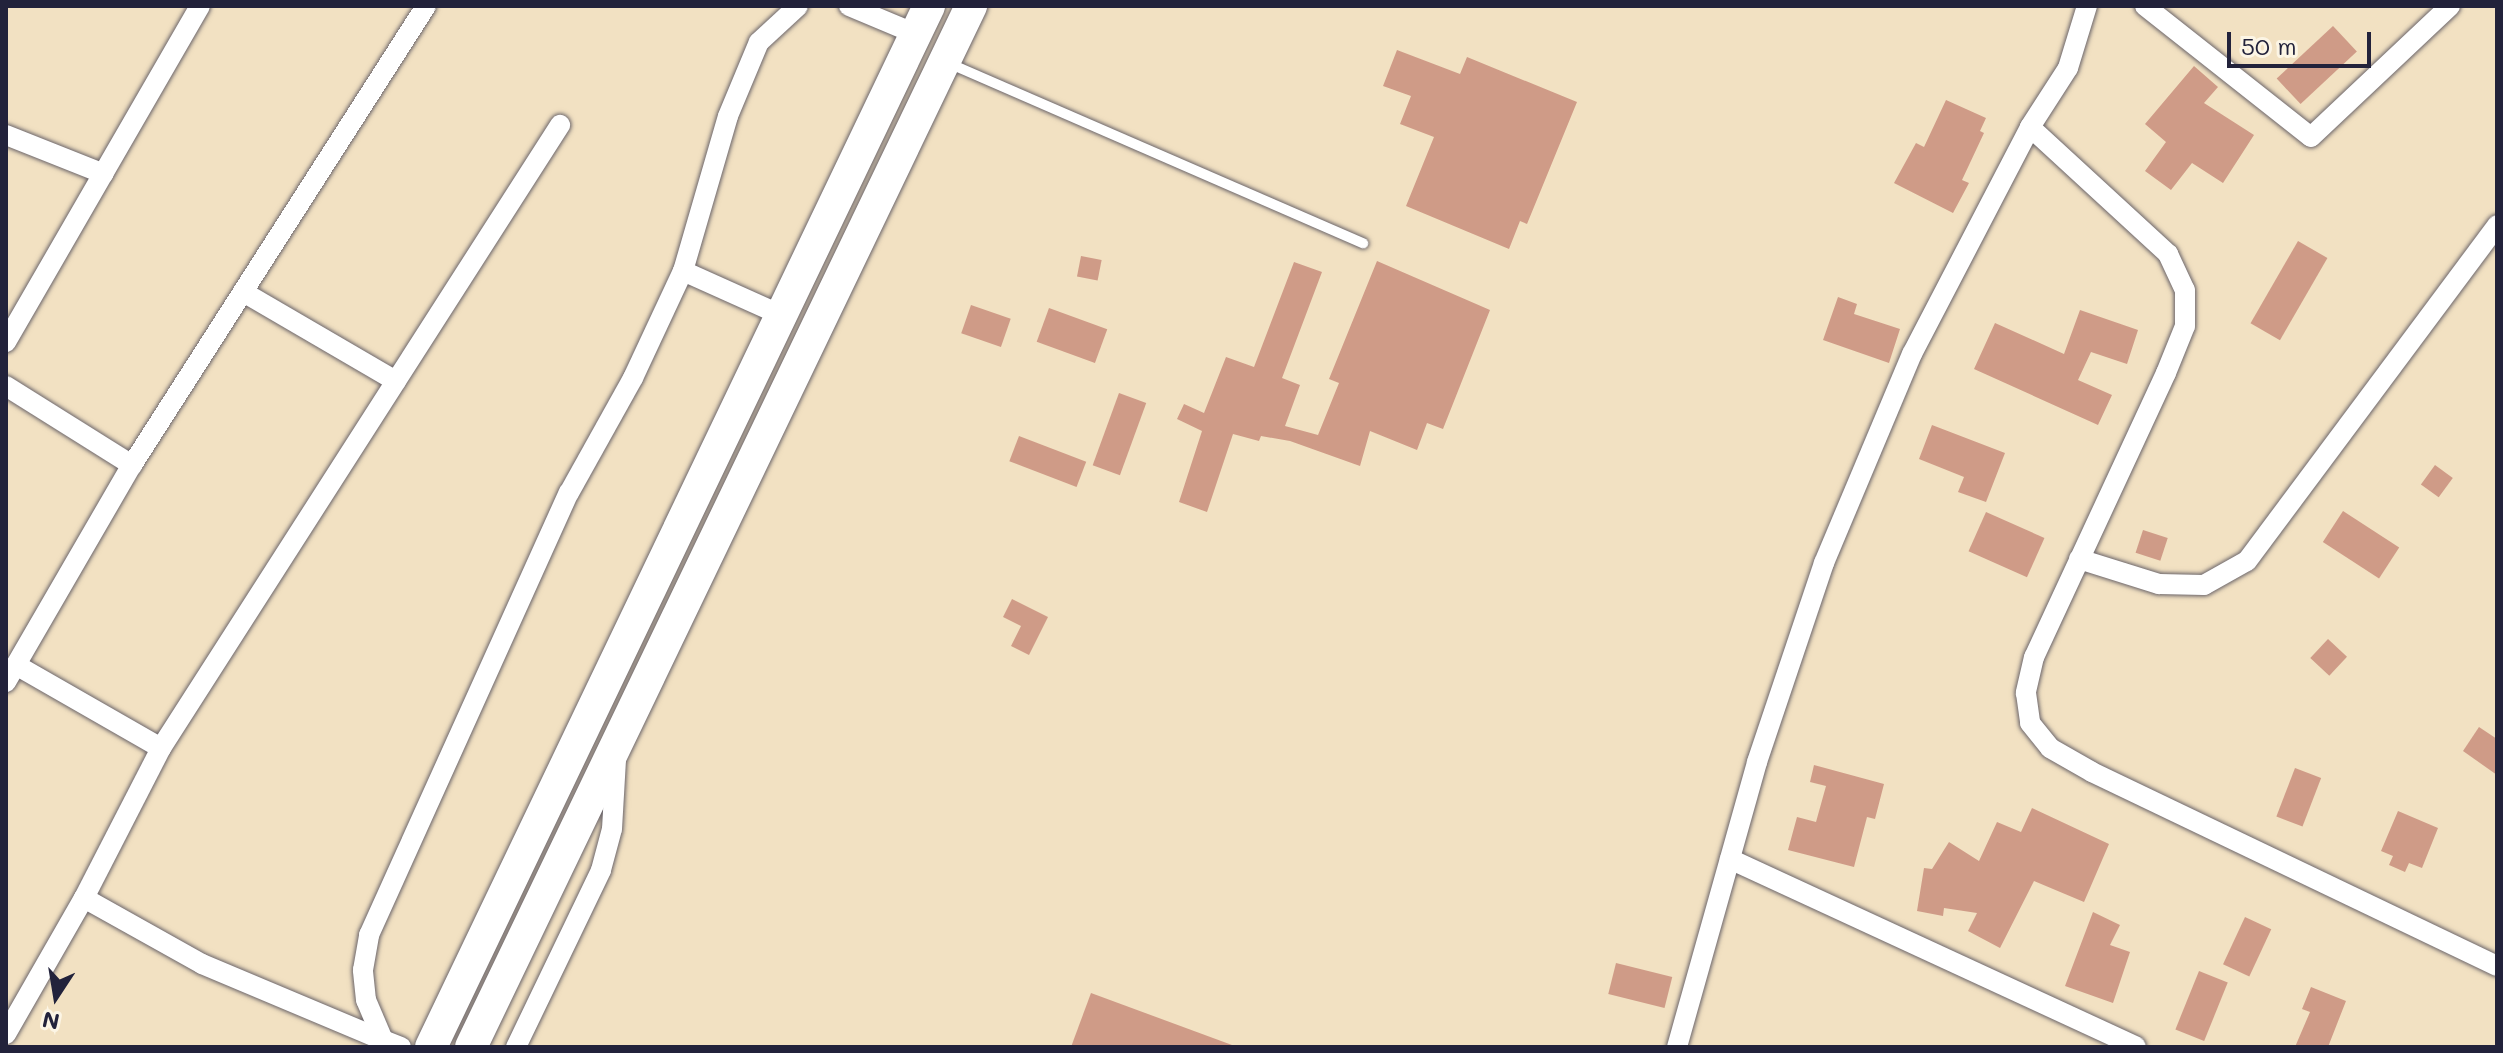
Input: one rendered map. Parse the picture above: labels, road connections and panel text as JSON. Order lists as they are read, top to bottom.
{
  "scale_bar": "50 m",
  "north": "bottom"
}
